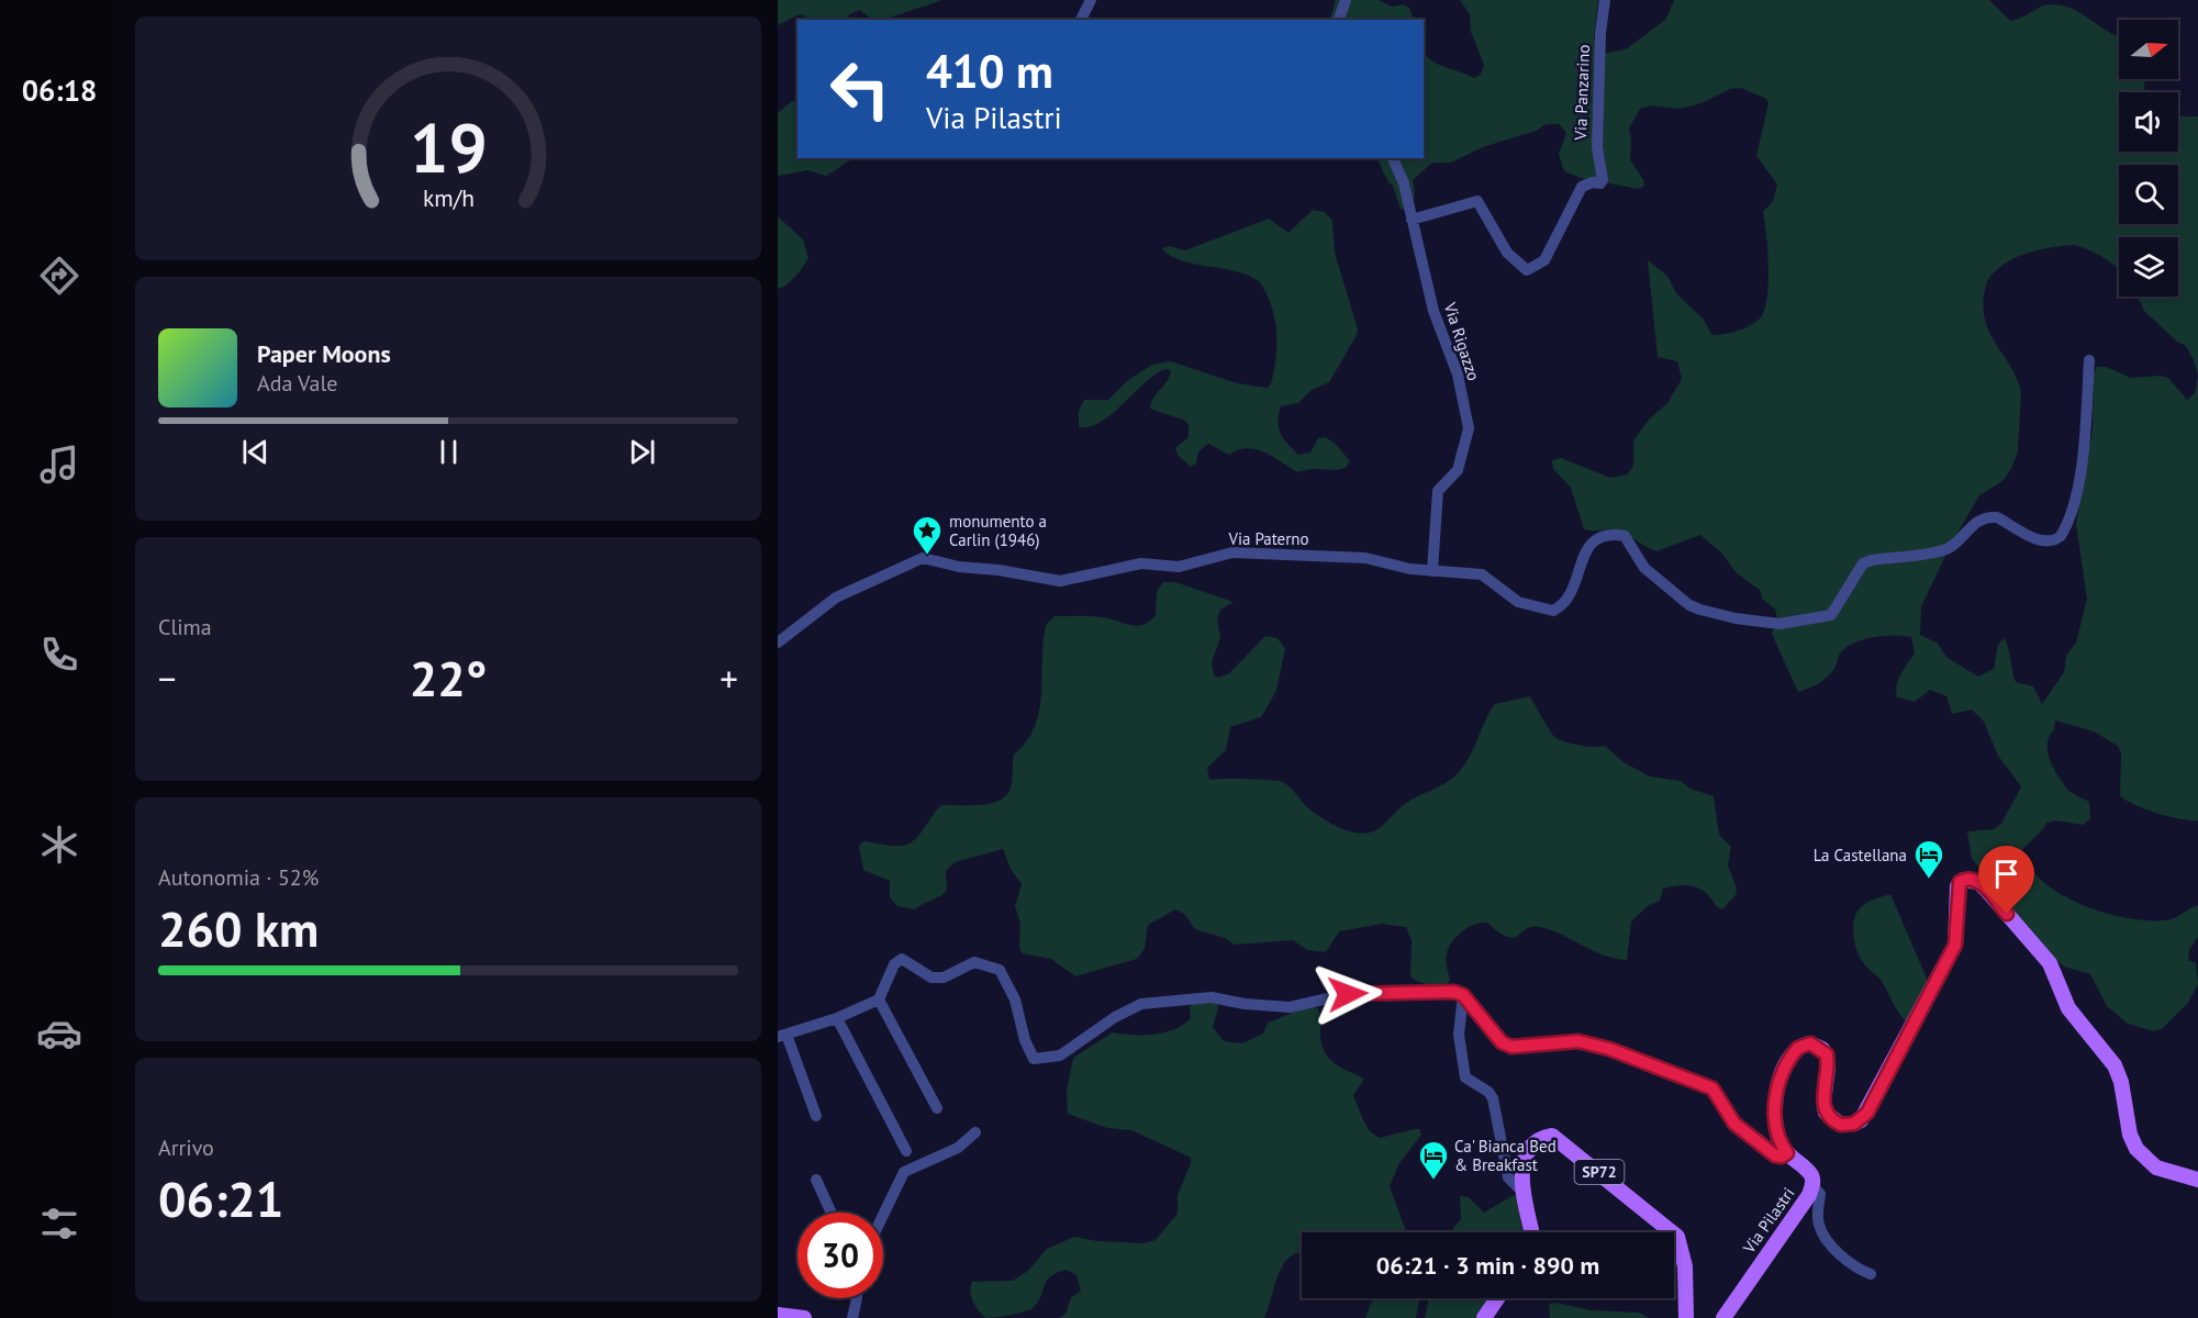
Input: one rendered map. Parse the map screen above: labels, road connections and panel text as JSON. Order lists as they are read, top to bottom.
{
  "streets": {
    "main road": ["SP72", "Via Pilastri"],
    "street": ["Via Panzarino", "Via Rigazzo", "Via Paterno"]
  },
  "crossings": [
    ["Via Panzarino", "Via Rigazzo"],
    ["Via Rigazzo", "Via Paterno"]
  ],
  "places": {
    "place": ["monumento a Carlin (1946)"],
    "hotel": ["La Castellana", "Ca' Bianca Bed & Breakfast"]
  },
  "north": "right",
  "page": {
    "tabs": "06:18",
    "turn": ["410 m", "Via Pilastri"],
    "song": ["Paper Moons", "Ada Vale"],
    "tile": [
      "Clima",
      ["Autonomia · 52%", "260 km"],
      ["Arrivo", "06:21"]
    ],
    "heat": ["−", "22°", "+"],
    "limit": "30",
    "trip": "06:21 · 3 min · 890 m",
    "gauge": ["19", "km/h"]
  }
}
